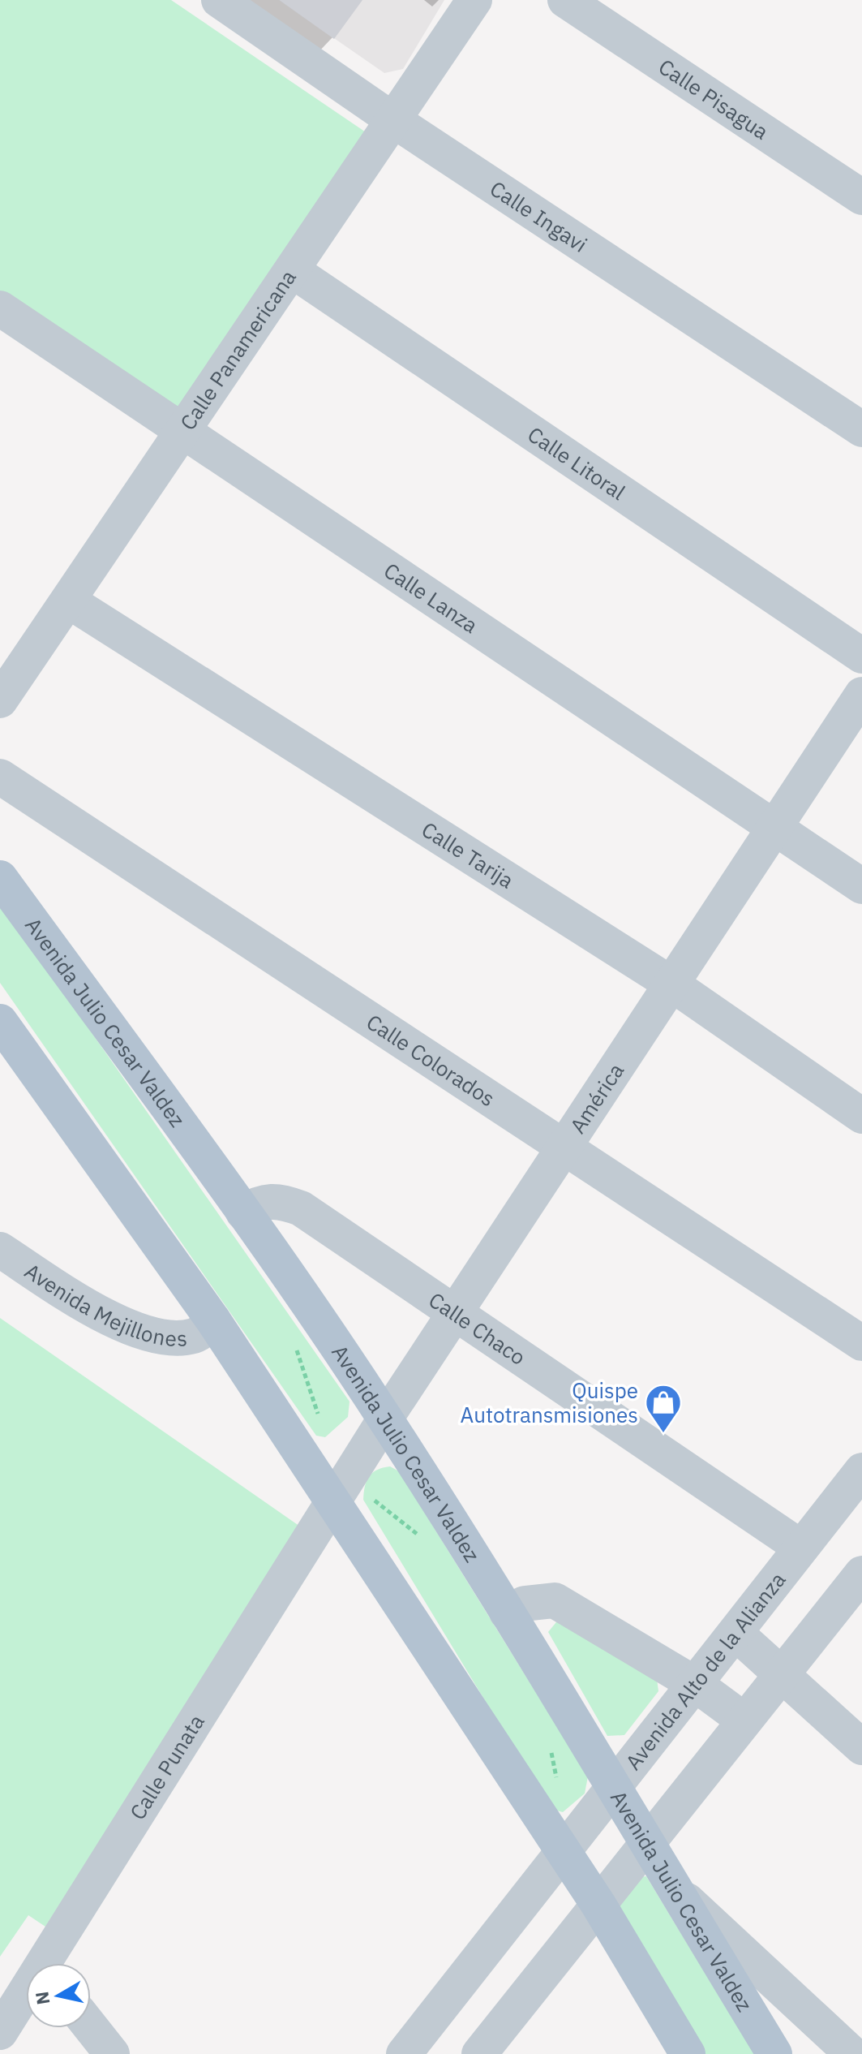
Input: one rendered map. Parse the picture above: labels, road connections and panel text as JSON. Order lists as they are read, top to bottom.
{
  "streets": {
    "main road": ["Avenida Julio Cesar Valdez"],
    "street": [
      "Calle Pisagua",
      "Calle Ingavi",
      "Calle Panamericana",
      "Calle Litoral",
      "Calle Lanza",
      "Calle Tarija",
      "Calle Colorados",
      "América",
      "Avenida Mejillones",
      "Calle Chaco",
      "Avenida Alto de la Alianza",
      "Calle Punata"
    ]
  },
  "crossings": [
    ["Calle Ingavi", "Calle Panamericana"],
    ["Calle Panamericana", "Calle Litoral"],
    ["Calle Panamericana", "Calle Lanza"],
    ["Calle Panamericana", "Calle Tarija"],
    ["Calle Lanza", "América"],
    ["Calle Tarija", "América"],
    ["Avenida Julio Cesar Valdez", "América"],
    ["Avenida Julio Cesar Valdez", "Calle Chaco"],
    ["Avenida Julio Cesar Valdez", "Avenida Alto de la Alianza"],
    ["Calle Colorados", "América"],
    ["América", "Calle Chaco"],
    ["América", "Calle Punata"],
    ["Calle Chaco", "Avenida Alto de la Alianza"]
  ],
  "places": {
    "shop": ["Quispe Autotransmisiones"]
  },
  "north": "left"
}
